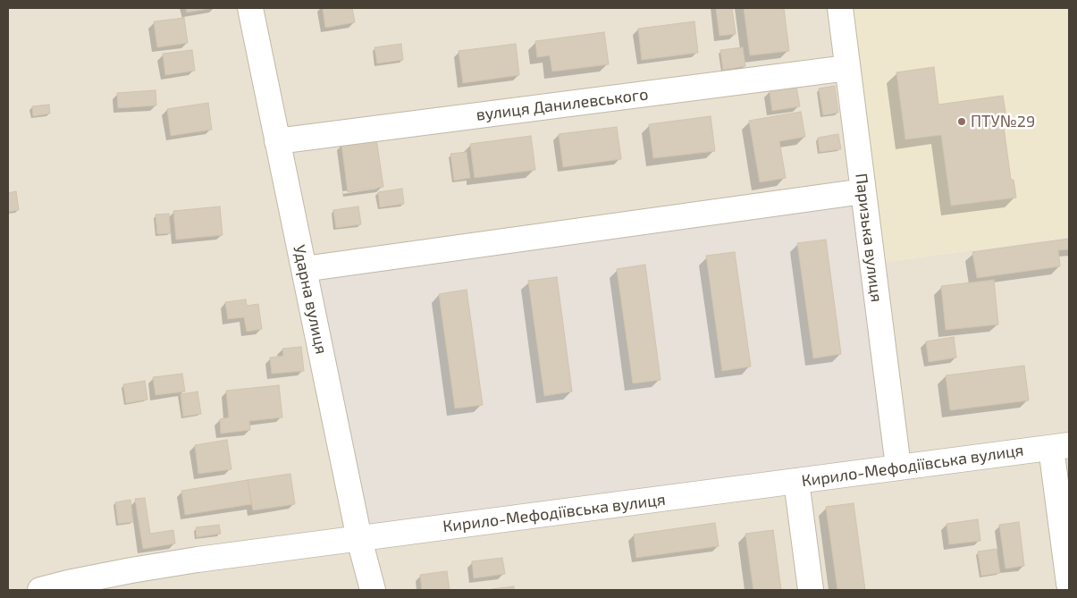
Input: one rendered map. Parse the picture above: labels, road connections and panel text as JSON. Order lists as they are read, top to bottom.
{
  "streets": {
    "street": [
      "вулиця Данилевського",
      "Паризька вулиця",
      "Ударна вулиця",
      "Кирило-Мефодіївська вулиця"
    ]
  },
  "crossings": [
    ["вулиця Данилевського", "Паризька вулиця"],
    ["вулиця Данилевського", "Ударна вулиця"],
    ["Паризька вулиця", "Кирило-Мефодіївська вулиця"],
    ["Ударна вулиця", "Кирило-Мефодіївська вулиця"]
  ],
  "places": ["ПТУ№29"]
}
